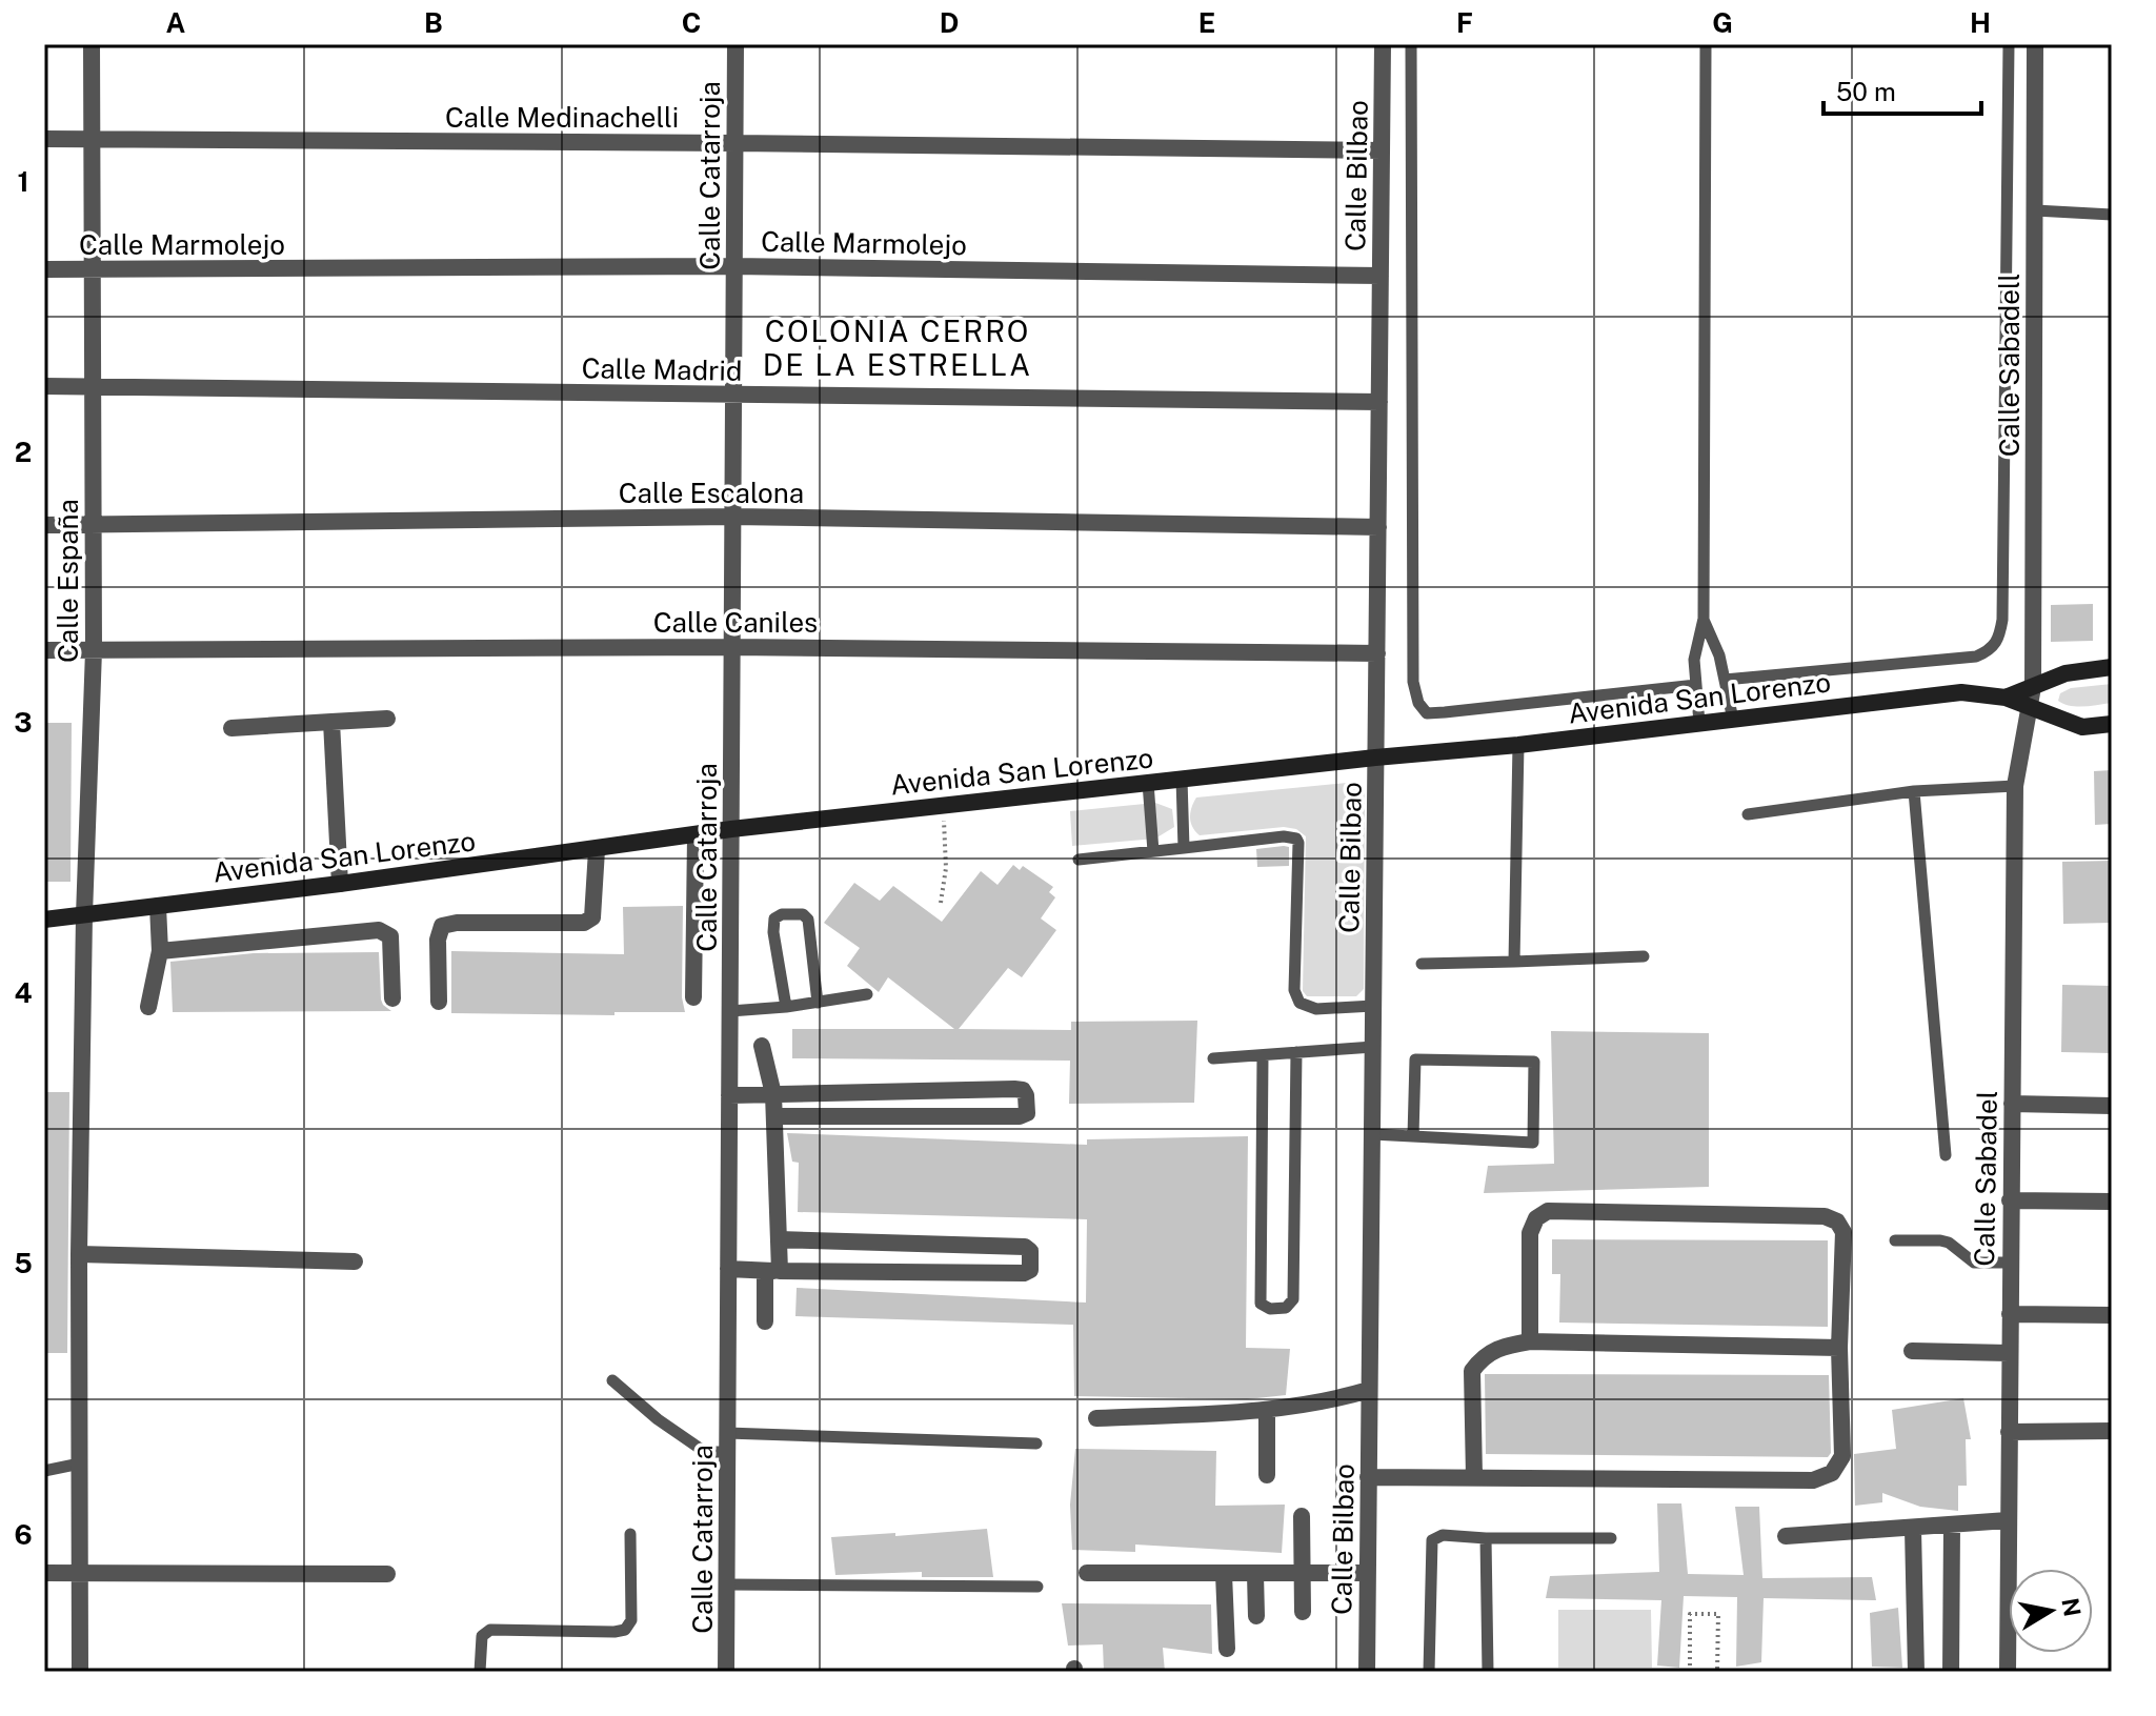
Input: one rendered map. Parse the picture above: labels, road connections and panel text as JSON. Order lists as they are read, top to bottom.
{
  "streets": {
    "main road": ["Avenida San Lorenzo"],
    "street": [
      "Calle Medinachelli",
      "Calle Catarroja",
      "Calle Bilbao",
      "Calle Marmolejo",
      "Calle Sabadell",
      "Calle Madrid",
      "Calle Escalona",
      "Calle España",
      "Calle Caniles",
      "Calle Sabadel"
    ]
  },
  "crossings": [
    ["Calle Medinachelli", "Calle Catarroja"],
    ["Calle Medinachelli", "Calle Bilbao"],
    ["Calle Medinachelli", "Calle España"],
    ["Calle Catarroja", "Calle Marmolejo"],
    ["Calle Catarroja", "Calle Madrid"],
    ["Calle Catarroja", "Calle Escalona"],
    ["Calle Catarroja", "Calle Caniles"],
    ["Calle Catarroja", "Avenida San Lorenzo"],
    ["Calle Bilbao", "Calle Marmolejo"],
    ["Calle Bilbao", "Calle Madrid"],
    ["Calle Bilbao", "Calle Escalona"],
    ["Calle Bilbao", "Calle Caniles"],
    ["Calle Bilbao", "Avenida San Lorenzo"],
    ["Calle Marmolejo", "Calle España"],
    ["Calle Sabadell", "Avenida San Lorenzo"],
    ["Calle Sabadell", "Calle Sabadel"],
    ["Calle Madrid", "Calle España"],
    ["Calle Escalona", "Calle España"],
    ["Calle España", "Calle Caniles"],
    ["Calle España", "Avenida San Lorenzo"],
    ["Avenida San Lorenzo", "Calle Sabadel"]
  ],
  "districts": ["COLONIA CERRO DE LA ESTRELLA"],
  "scale_bar": "50 m",
  "north": "right",
  "grid": {
    "columns": [
      "A",
      "B",
      "C",
      "D",
      "E",
      "F",
      "G",
      "H"
    ],
    "rows": [
      "1",
      "2",
      "3",
      "4",
      "5",
      "6"
    ]
  }
}
